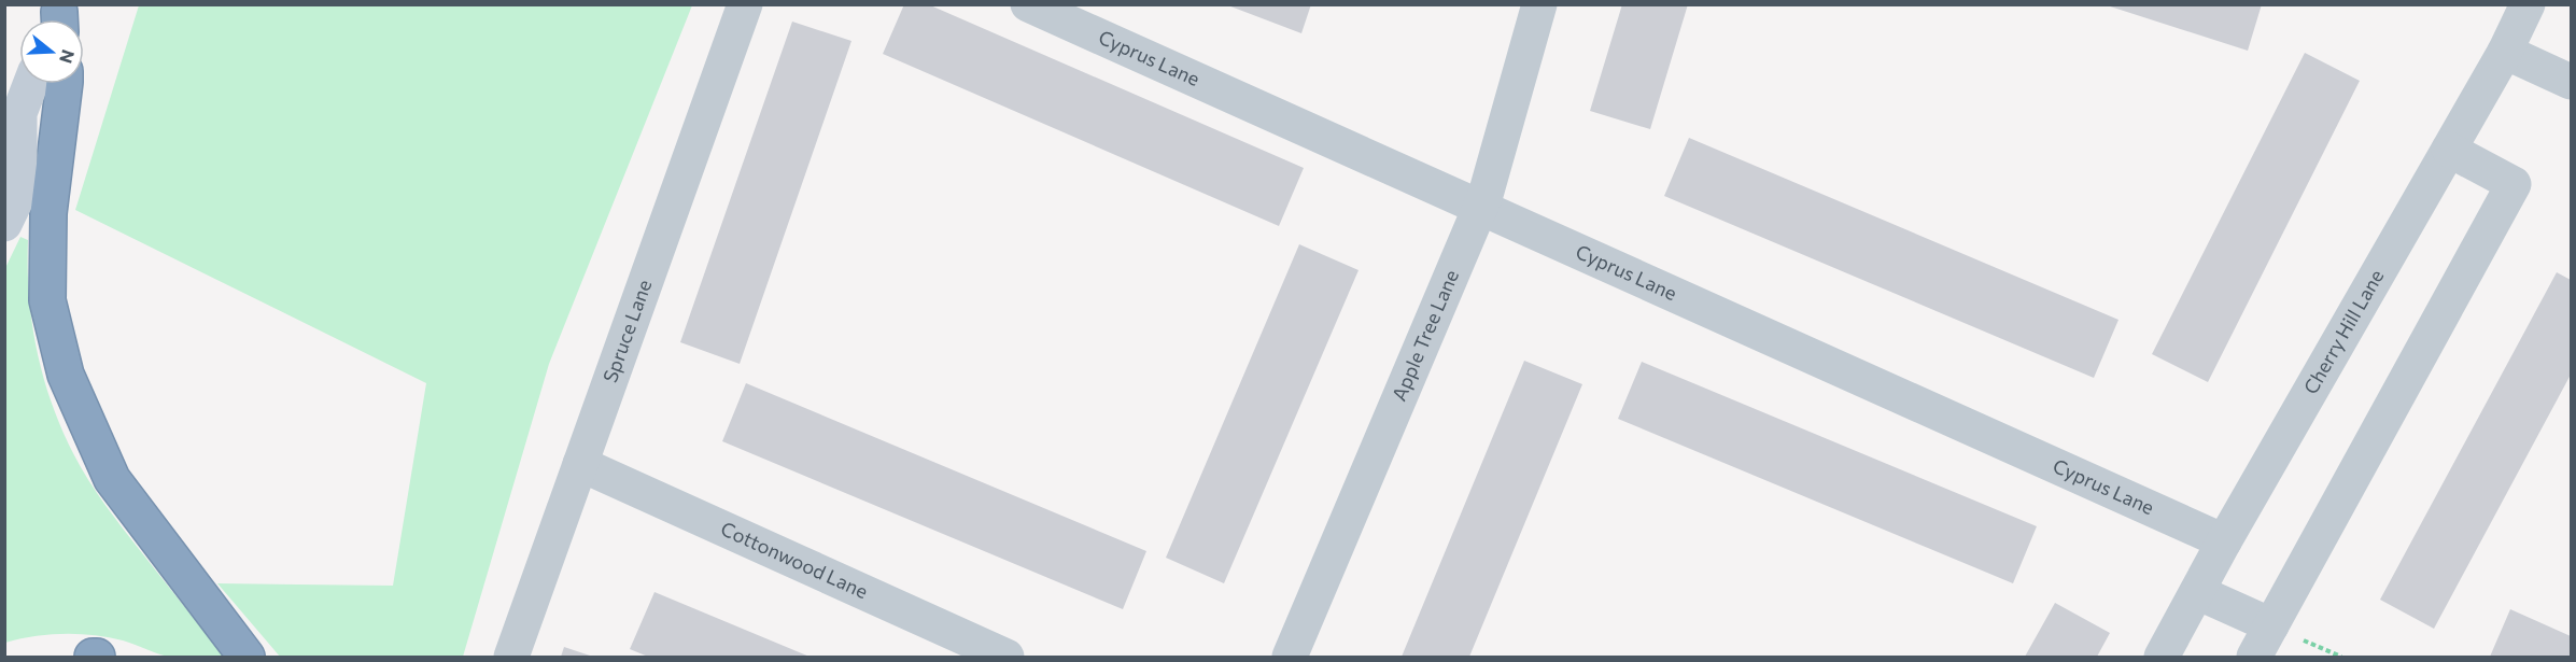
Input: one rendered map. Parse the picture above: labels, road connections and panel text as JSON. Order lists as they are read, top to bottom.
{
  "streets": {
    "street": [
      "Cyprus Lane",
      "Cherry Hill Lane",
      "Spruce Lane",
      "Apple Tree Lane",
      "Cottonwood Lane"
    ]
  },
  "crossings": [
    ["Cyprus Lane", "Cherry Hill Lane"],
    ["Cyprus Lane", "Apple Tree Lane"],
    ["Spruce Lane", "Cottonwood Lane"]
  ],
  "north": "right"
}
